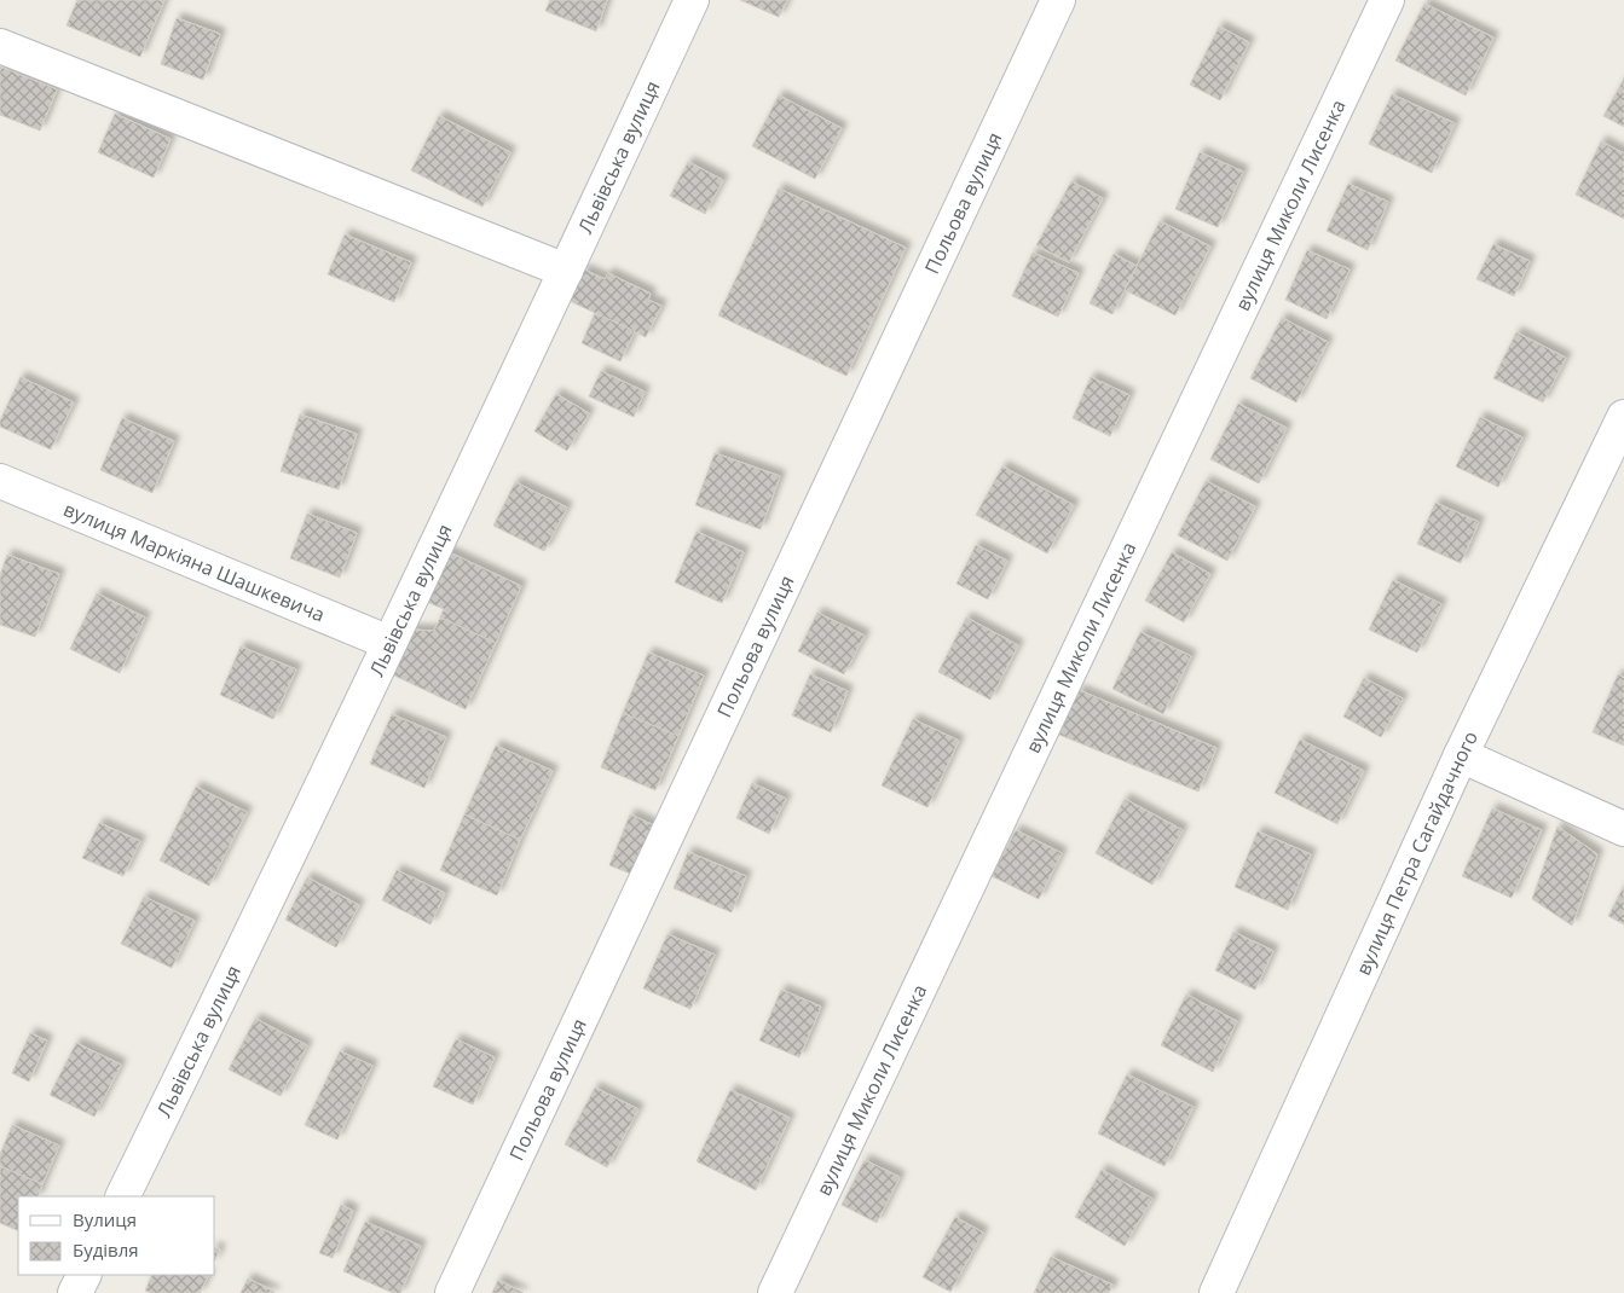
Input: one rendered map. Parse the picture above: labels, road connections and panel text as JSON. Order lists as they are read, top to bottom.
{
  "streets": {
    "street": [
      "Львівська вулиця",
      "Польова вулиця",
      "вулиця Миколи Лисенка",
      "вулиця Маркіяна Шашкевича",
      "вулиця Петра Сагайдачного"
    ]
  },
  "crossings": [
    ["Львівська вулиця", "вулиця Маркіяна Шашкевича"]
  ],
  "legend": ["Вулиця", "Будівля"]
}
